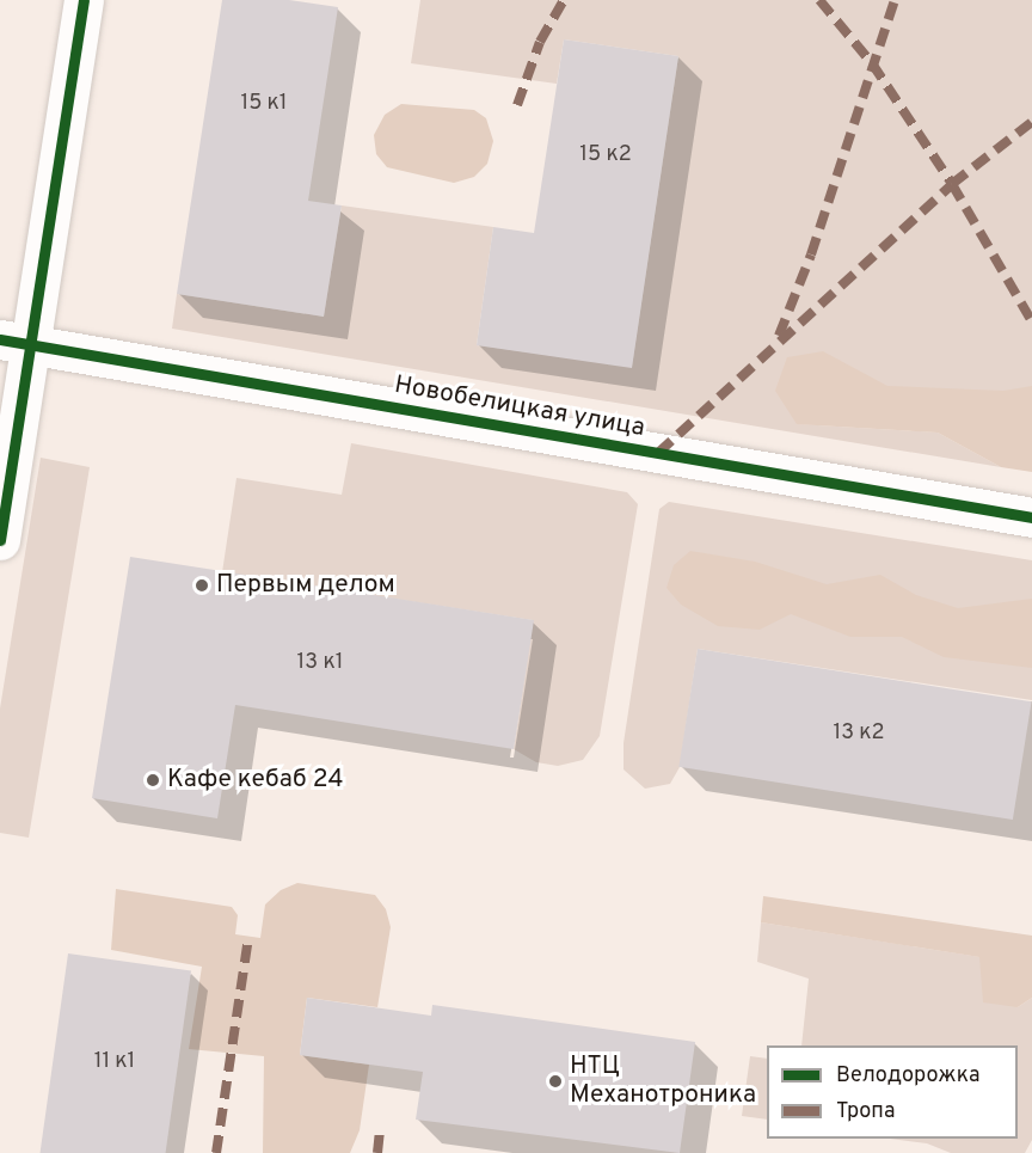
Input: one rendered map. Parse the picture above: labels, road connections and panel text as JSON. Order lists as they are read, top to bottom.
{
  "streets": {
    "street": ["Новобелицкая улица"]
  },
  "places": ["Первым делом", "Кафе кебаб 24", "НТЦ Механотроника"],
  "house_numbers": [
    "15 к1",
    "15 к2",
    "13 к1",
    "13 к2",
    "11 к1"
  ],
  "legend": ["Велодорожка", "Тропа"]
}
